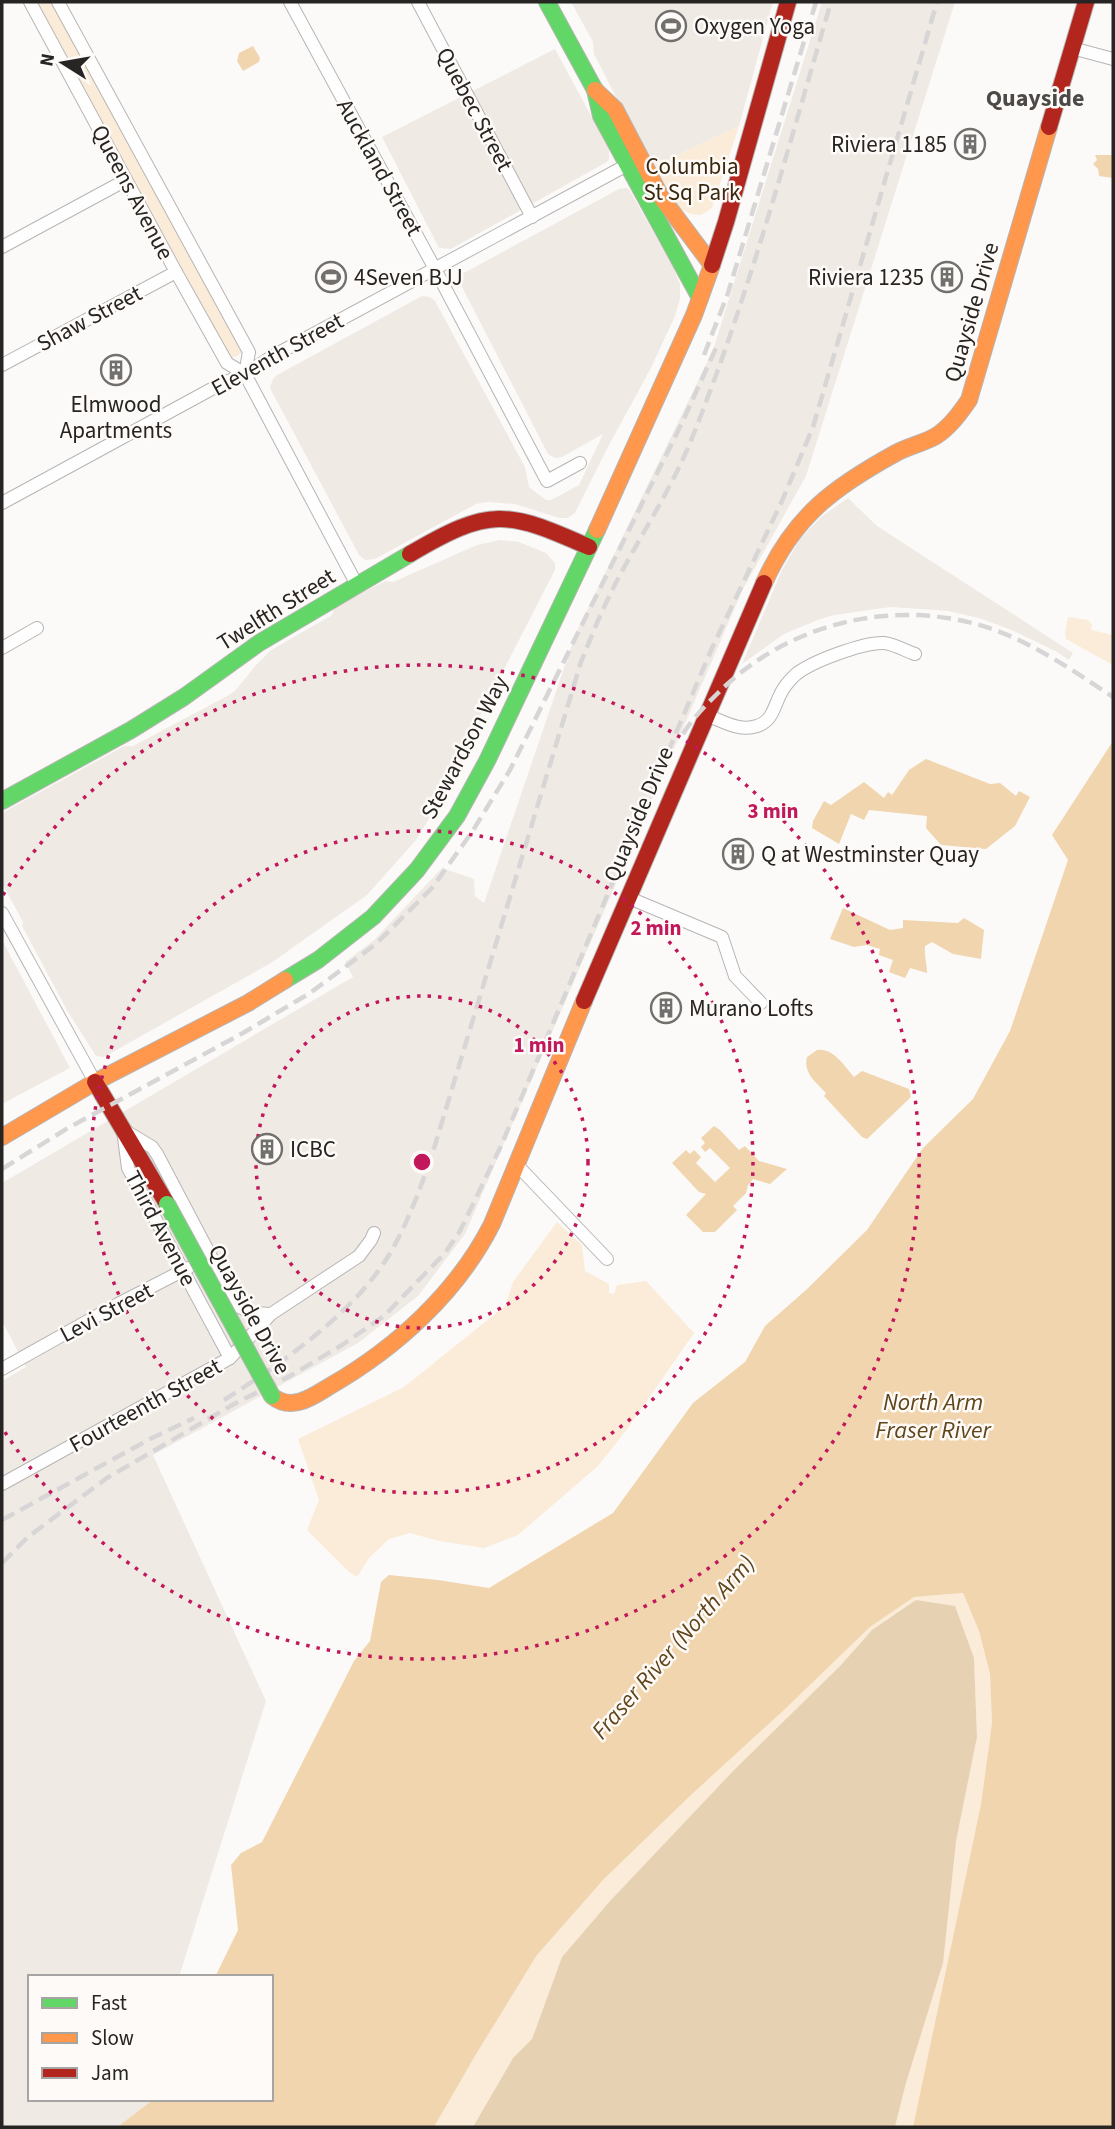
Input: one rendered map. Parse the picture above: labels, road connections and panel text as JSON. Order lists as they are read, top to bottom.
{
  "streets": {
    "street": [
      "Quebec Street",
      "Auckland Street",
      "Queens Avenue",
      "Quayside Drive",
      "Shaw Street",
      "Eleventh Street",
      "Twelfth Street",
      "Stewardson Way",
      "Third Avenue",
      "Levi Street",
      "Fourteenth Street"
    ]
  },
  "crossings": [
    ["Quebec Street", "Eleventh Street"],
    ["Auckland Street", "Eleventh Street"],
    ["Queens Avenue", "Shaw Street"],
    ["Queens Avenue", "Eleventh Street"],
    ["Queens Avenue", "Twelfth Street"],
    ["Quayside Drive", "Stewardson Way"],
    ["Quayside Drive", "Third Avenue"],
    ["Twelfth Street", "Stewardson Way"],
    ["Third Avenue", "Levi Street"],
    ["Third Avenue", "Fourteenth Street"]
  ],
  "districts": ["Quayside"],
  "water": ["North Arm Fraser River", "Fraser River (North Arm)"],
  "parks": ["Columbia St Sq Park"],
  "places": {
    "sports": ["Oxygen Yoga", "4Seven BJJ"],
    "building": [
      "Riviera 1185",
      "Riviera 1235",
      "Elmwood Apartments",
      "Q at Westminster Quay",
      "Murano Lofts",
      "ICBC"
    ]
  },
  "legend": ["Fast", "Slow", "Jam"],
  "north": "left",
  "rings": ["3 min", "2 min", "1 min"]
}
